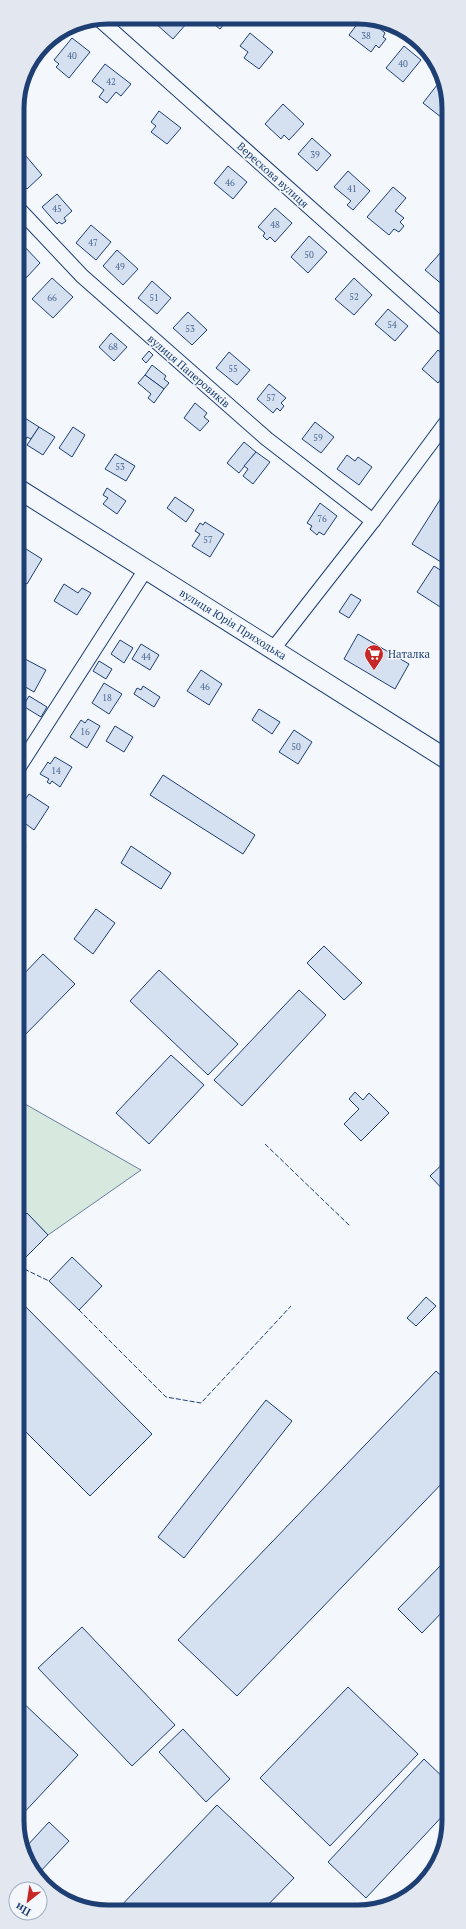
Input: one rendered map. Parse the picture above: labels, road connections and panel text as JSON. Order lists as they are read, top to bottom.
{
  "streets": {
    "street": ["Верескова вулиця", "вулиця Паперовиків", "вулиця Юрія Приходька"]
  },
  "places": {
    "supermarket": ["Наталка"]
  },
  "house_numbers": [
    "38",
    "40",
    "40",
    "42",
    "39",
    "46",
    "41",
    "45",
    "48",
    "47",
    "50",
    "49",
    "52",
    "66",
    "51",
    "54",
    "53",
    "68",
    "55",
    "57",
    "59",
    "53",
    "76",
    "57",
    "44",
    "46",
    "18",
    "16",
    "50",
    "14"
  ],
  "north": "bottom left"
}
